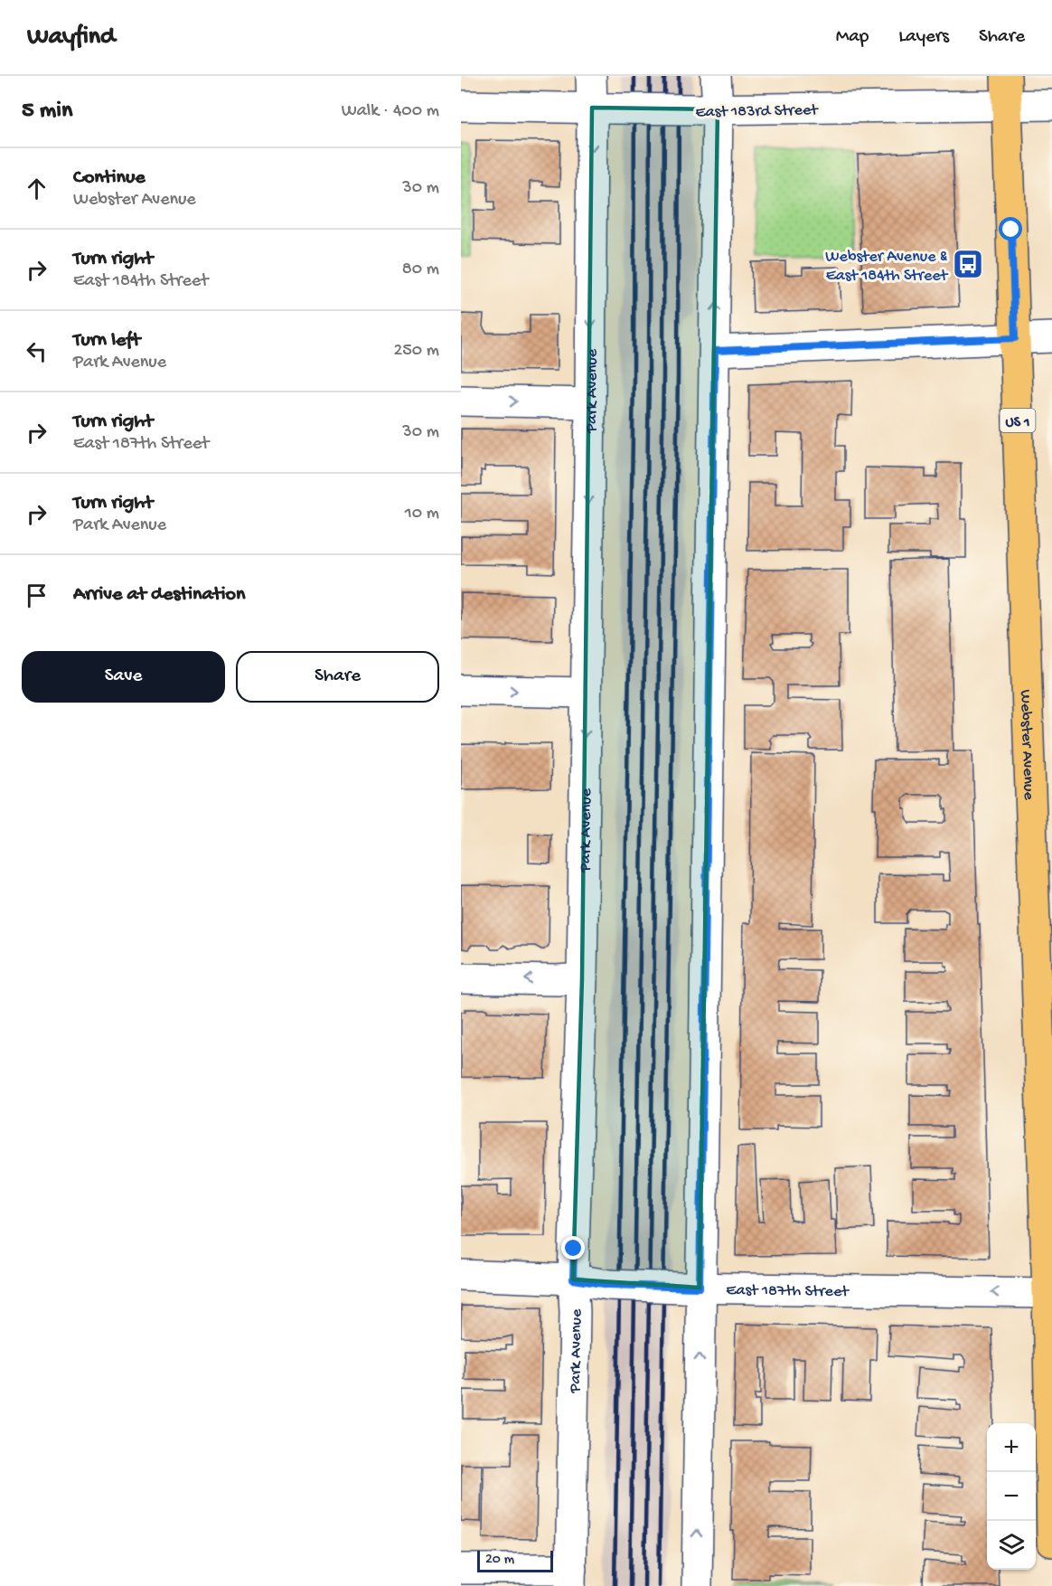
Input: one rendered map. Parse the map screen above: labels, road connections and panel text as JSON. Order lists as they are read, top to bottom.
{
  "streets": {
    "main road": ["US 1", "Webster Avenue"],
    "street": ["East 183rd Street", "Park Avenue", "East 187th Street"]
  },
  "crossings": [
    ["East 183rd Street", "Park Avenue"],
    ["East 183rd Street", "Webster Avenue"],
    ["Park Avenue", "East 187th Street"],
    ["Webster Avenue", "East 187th Street"]
  ],
  "one_way": ["East 187th Street"],
  "places": {
    "bus stop": ["Webster Avenue & East 184th Street"]
  },
  "scale_bar": "20 m",
  "page": {
    "header": "Wayfind",
    "nav": ["Map", "Layers", "Share"],
    "heading": ["5 min", "Walk · 400 m"],
    "list": [
      ["Continue", "Webster Avenue", "30 m"],
      ["Turn right", "East 184th Street", "80 m"],
      ["Turn left", "Park Avenue", "250 m"],
      ["Turn right", "East 187th Street", "30 m"],
      ["Turn right", "Park Avenue", "10 m"],
      "Arrive at destination"
    ],
    "buttons": ["Save", "Share"],
    "map_buttons": ["+", "−"],
    "scale": "20 m"
  }
}
